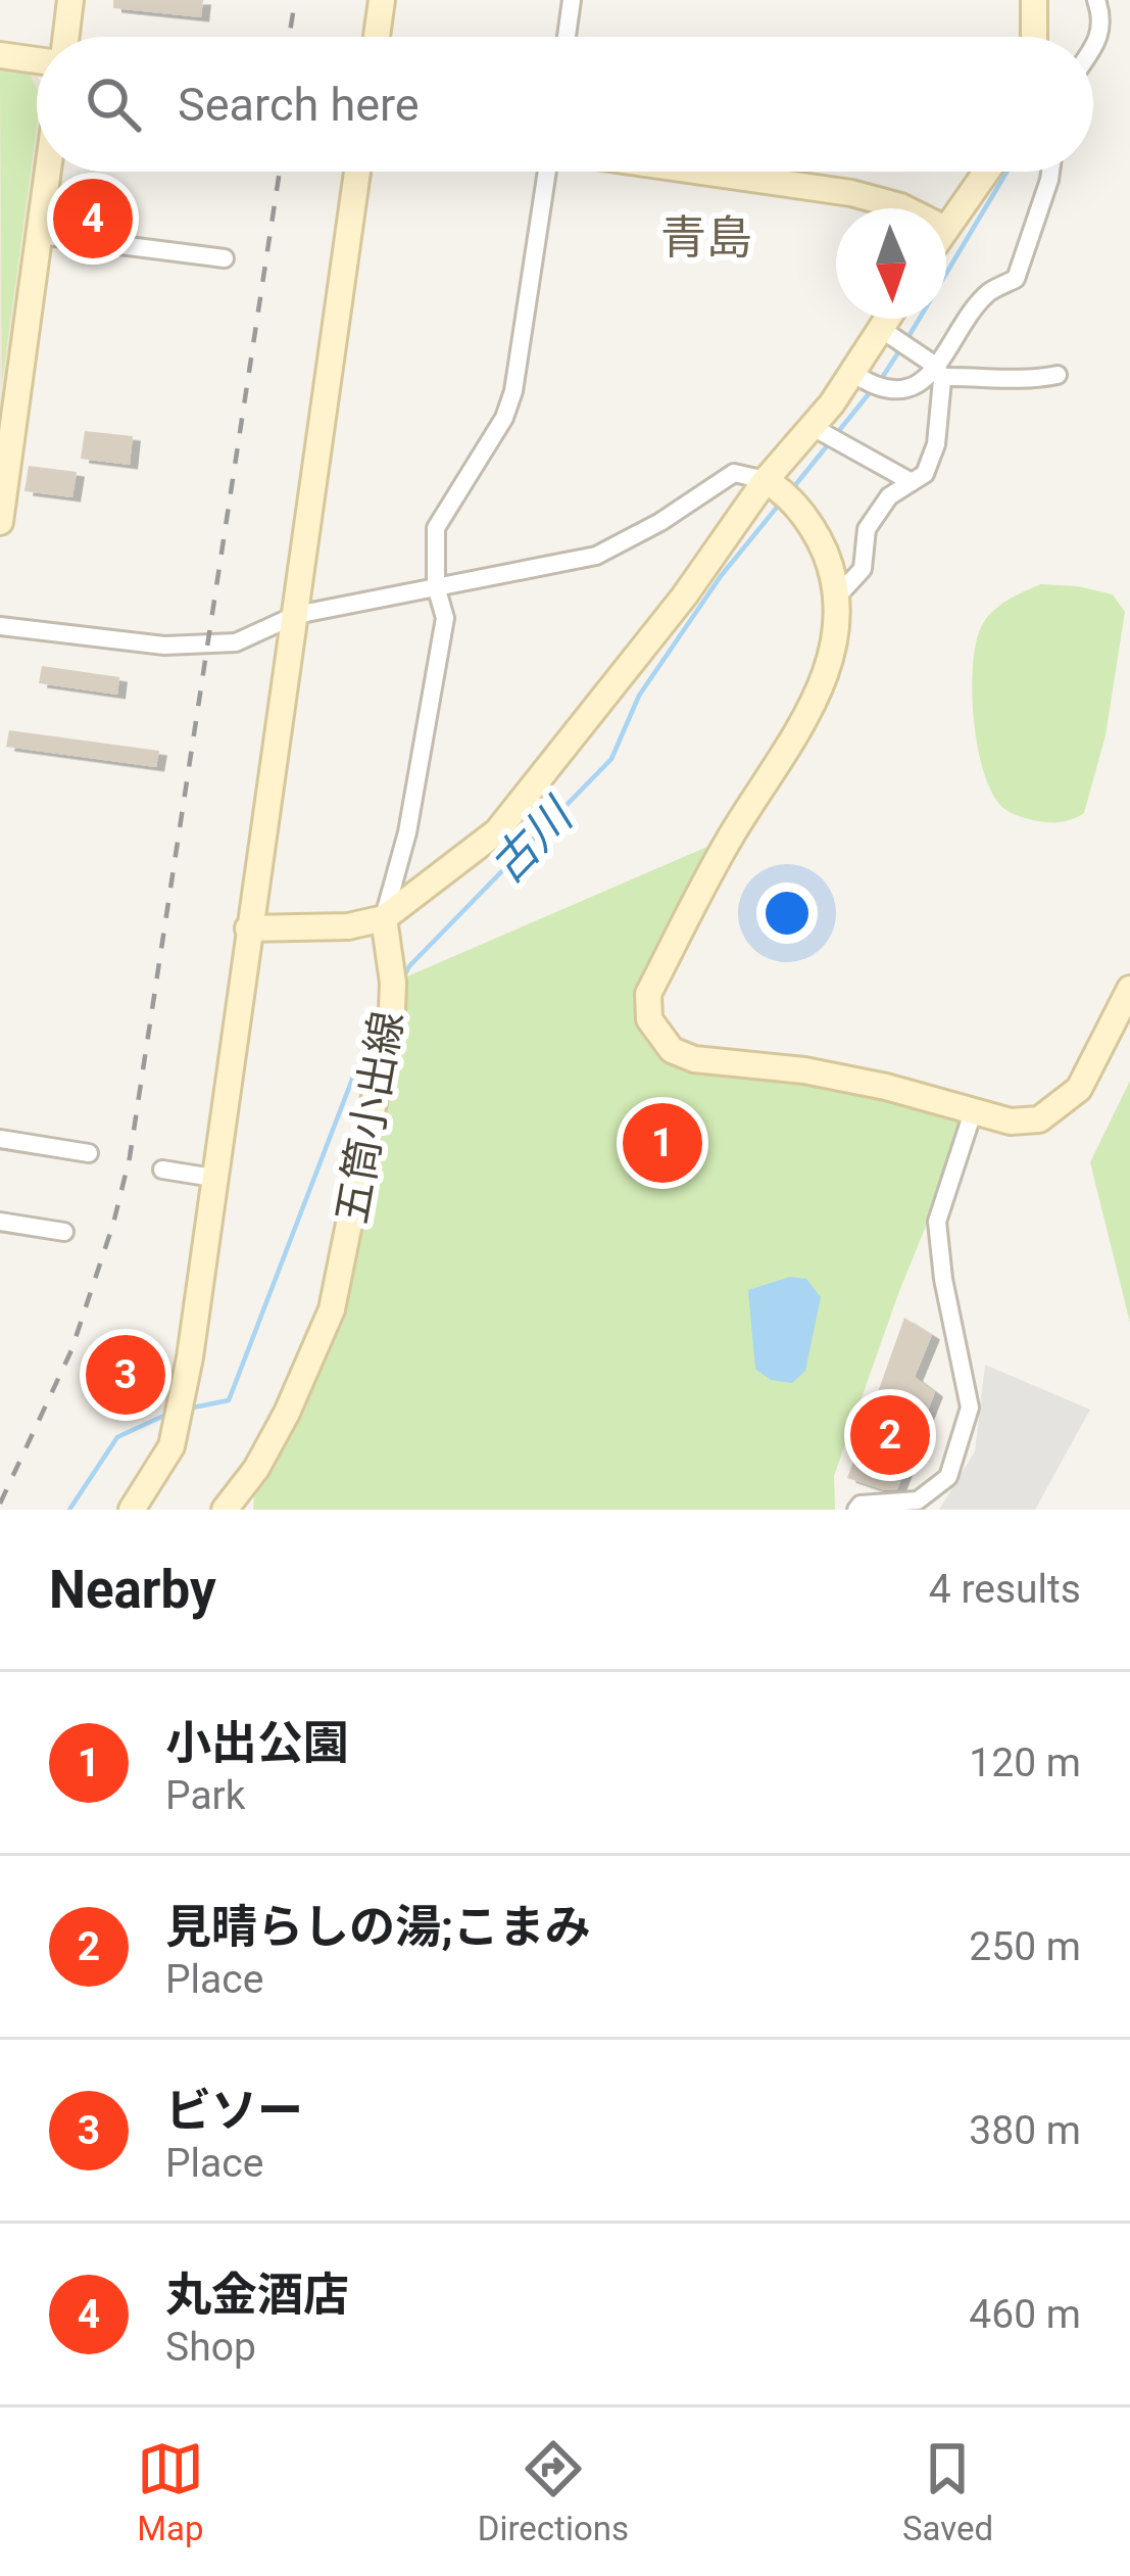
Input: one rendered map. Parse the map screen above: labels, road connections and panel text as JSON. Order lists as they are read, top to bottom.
{
  "streets": {
    "street": ["五筒小出線"]
  },
  "districts": ["青島"],
  "water": ["古川"],
  "north": "bottom",
  "page": {
    "search": "Search here",
    "pins": [
      "4",
      "1",
      "3",
      "2"
    ],
    "heading": ["Nearby", "4 results"],
    "list": [
      {
        "mark": "1",
        "name": "小出公園",
        "note": "Park",
        "value": "120 m"
      },
      {
        "mark": "2",
        "name": "見晴らしの湯;こまみ",
        "note": "Place",
        "value": "250 m"
      },
      {
        "mark": "3",
        "name": "ビソー",
        "note": "Place",
        "value": "380 m"
      },
      {
        "mark": "4",
        "name": "丸金酒店",
        "note": "Shop",
        "value": "460 m"
      }
    ],
    "nav": ["Map", "Directions", "Saved"]
  }
}
